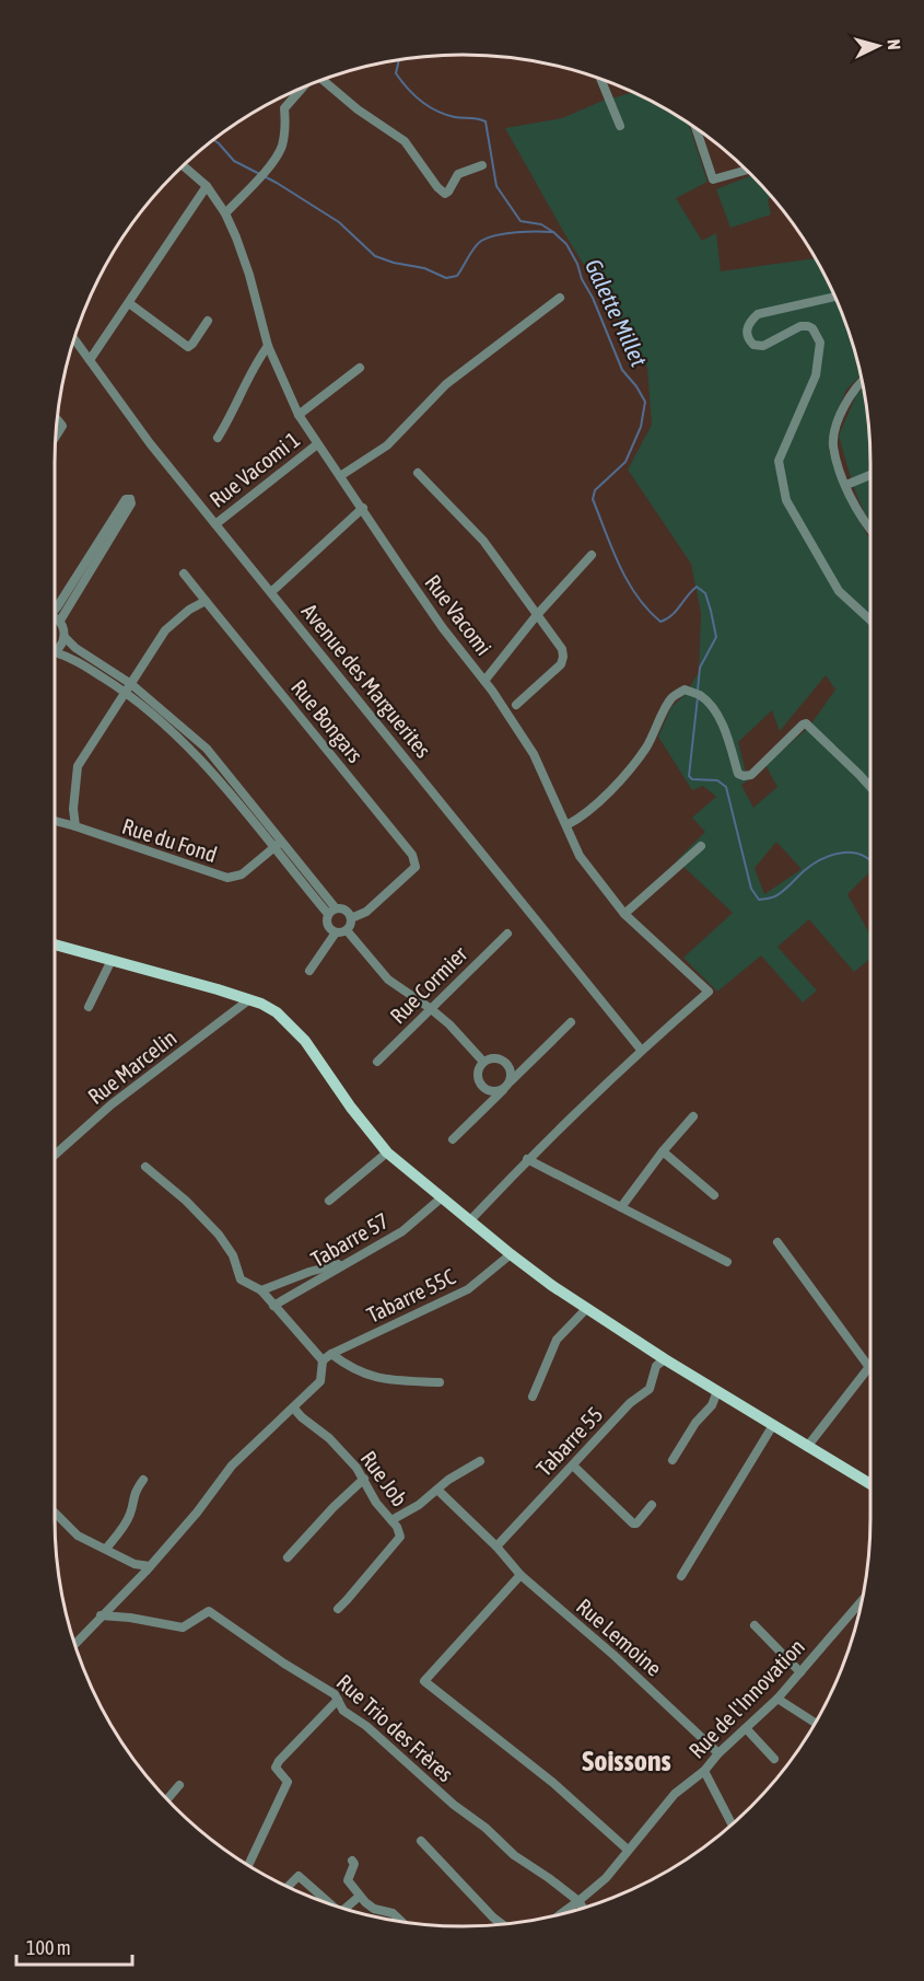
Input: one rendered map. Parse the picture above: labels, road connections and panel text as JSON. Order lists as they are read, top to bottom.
{
  "streets": {
    "street": [
      "Rue Vacomi 1",
      "Rue Vacomi",
      "Avenue des Marguerites",
      "Rue Bongars",
      "Rue du Fond",
      "Rue Cormier",
      "Rue Marcelin",
      "Tabarre 57",
      "Tabarre 55C",
      "Tabarre 55",
      "Rue Job",
      "Rue Lemoine",
      "Rue de l'Innovation",
      "Rue Trio des Frères"
    ]
  },
  "crossings": [
    ["Rue Vacomi 1", "Rue Vacomi"],
    ["Rue Vacomi 1", "Avenue des Marguerites"],
    ["Rue Vacomi", "Avenue des Marguerites"],
    ["Tabarre 55", "Rue Lemoine"],
    ["Rue Lemoine", "Rue de l'Innovation"],
    ["Rue de l'Innovation", "Rue Trio des Frères"]
  ],
  "districts": ["Soissons"],
  "water": ["Galette Millet"],
  "scale_bar": "100 m",
  "north": "right"
}
